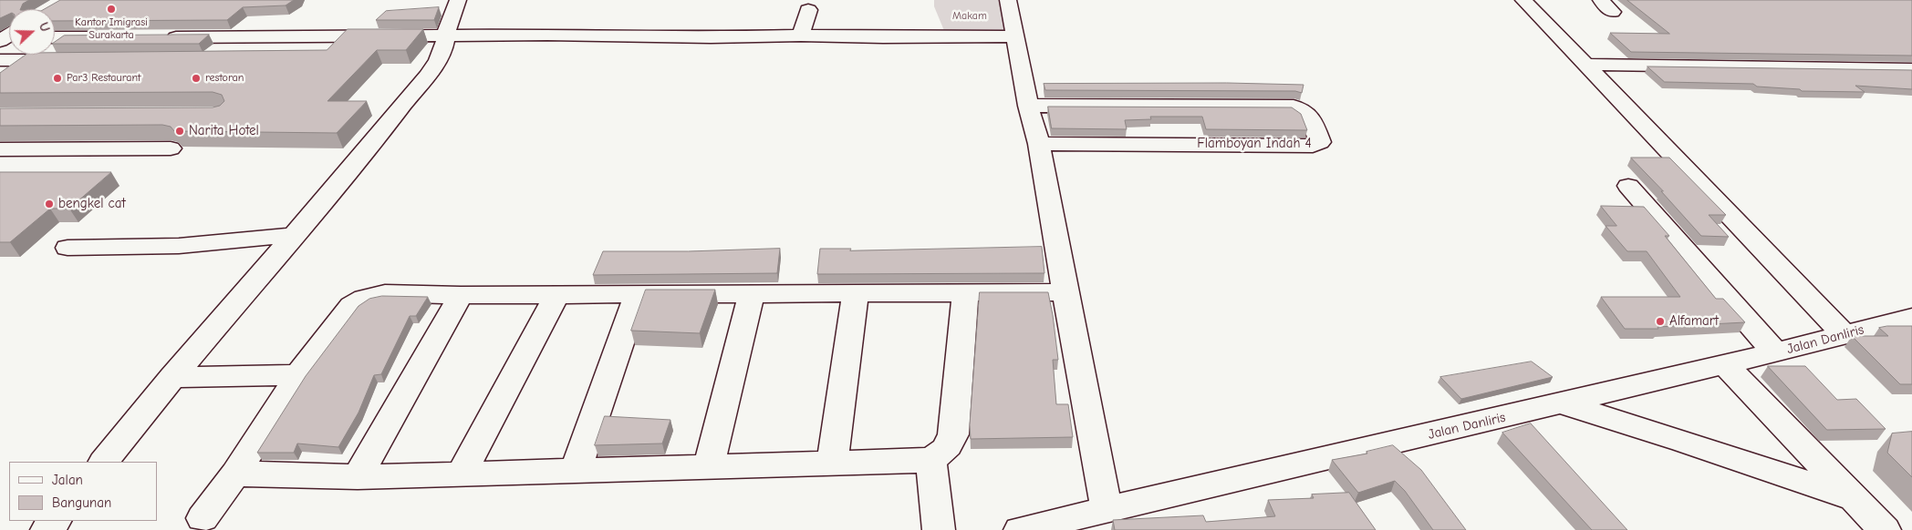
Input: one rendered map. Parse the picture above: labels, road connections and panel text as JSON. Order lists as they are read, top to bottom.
{
  "streets": {
    "street": ["Flamboyan Indah 4", "Jalan Danliris"]
  },
  "parks": ["Makam"],
  "places": [
    "Kantor Imigrasi Surakarta",
    "Par3 Restaurant",
    "restoran",
    "Narita Hotel",
    "bengkel cat",
    "Alfamart"
  ],
  "legend": ["Jalan", "Bangunan"],
  "north": "right"
}
